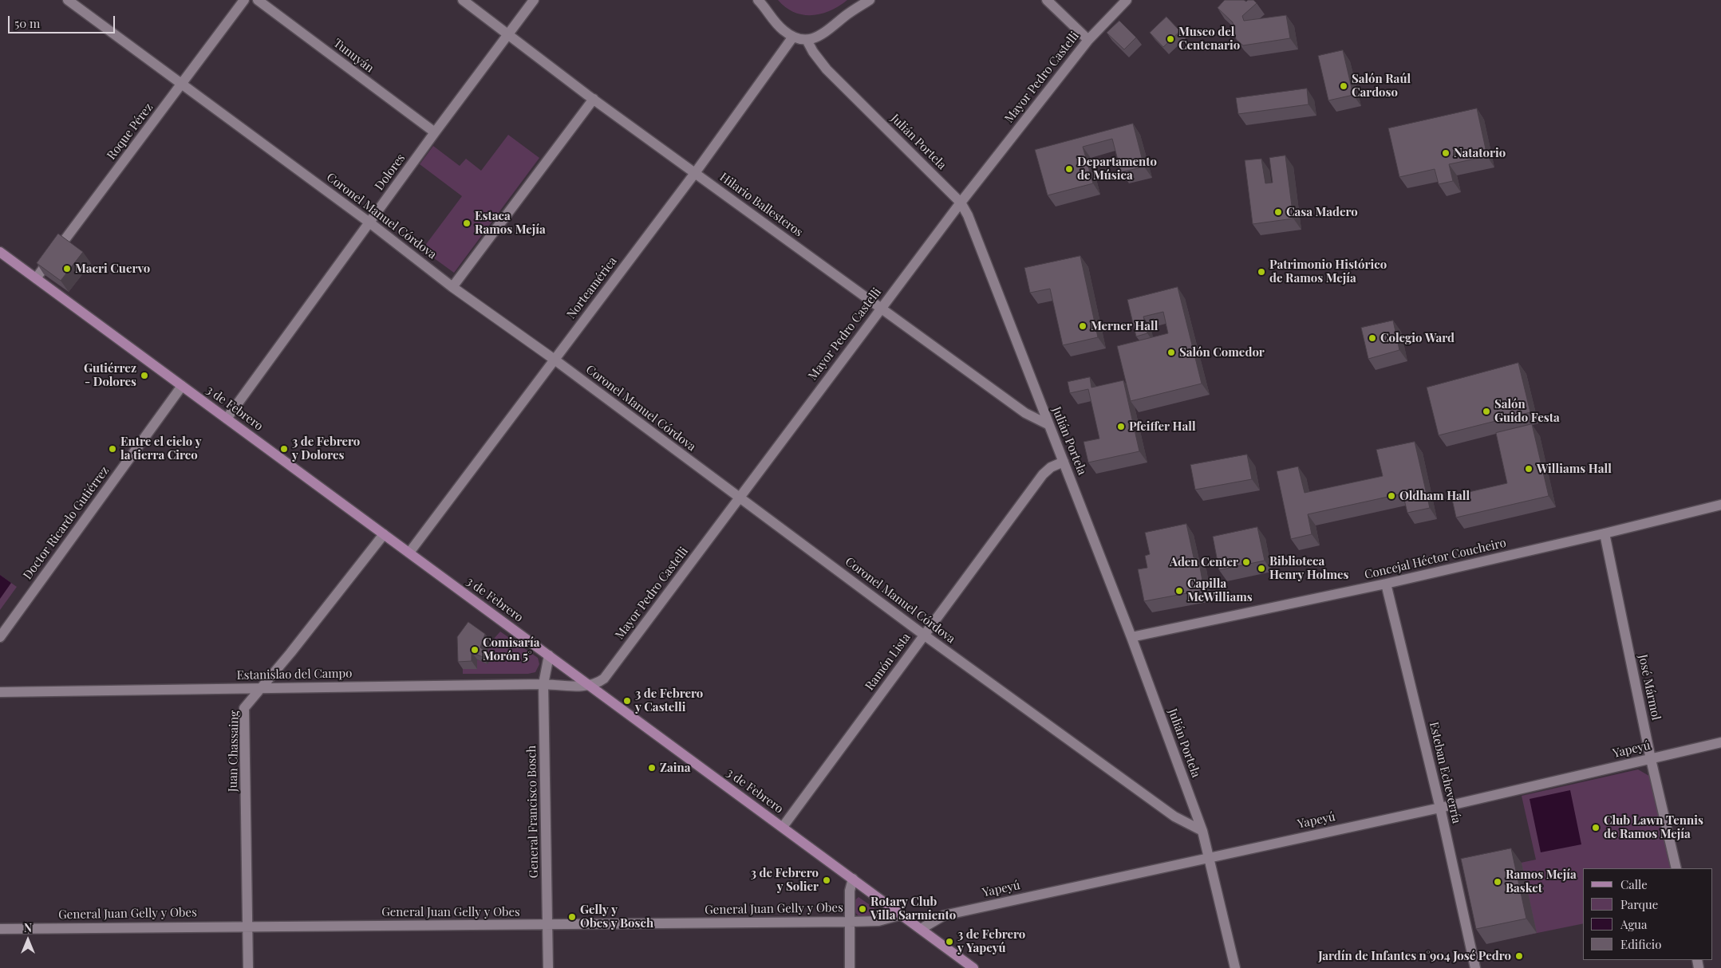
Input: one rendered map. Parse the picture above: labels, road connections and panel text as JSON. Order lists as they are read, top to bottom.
{
  "streets": {
    "main road": ["3 de Febrero"],
    "street": [
      "Tunuyán",
      "Mayor Pedro Castelli",
      "Roque Pérez",
      "Julián Portela",
      "Dolores",
      "Hilario Ballesteros",
      "Coronel Manuel Córdova",
      "Norteamérica",
      "Doctor Ricardo Gutiérrez",
      "Concejal Héctor Coucheiro",
      "Ramón Lista",
      "Estanislao del Campo",
      "José Mármol",
      "Yapeyú",
      "Juan Chassaing",
      "Esteban Echeverría",
      "General Francisco Bosch",
      "General Juan Gelly y Obes"
    ]
  },
  "crossings": [
    ["Tunuyán", "Dolores"],
    ["Mayor Pedro Castelli", "Julián Portela"],
    ["Mayor Pedro Castelli", "Hilario Ballesteros"],
    ["Mayor Pedro Castelli", "Coronel Manuel Córdova"],
    ["Mayor Pedro Castelli", "3 de Febrero"],
    ["Mayor Pedro Castelli", "Estanislao del Campo"],
    ["Roque Pérez", "Coronel Manuel Córdova"],
    ["Roque Pérez", "3 de Febrero"],
    ["Julián Portela", "Hilario Ballesteros"],
    ["Julián Portela", "Coronel Manuel Córdova"],
    ["Julián Portela", "Concejal Héctor Coucheiro"],
    ["Julián Portela", "Ramón Lista"],
    ["Julián Portela", "Yapeyú"],
    ["Dolores", "Hilario Ballesteros"],
    ["Dolores", "Coronel Manuel Córdova"],
    ["Dolores", "3 de Febrero"],
    ["Hilario Ballesteros", "Norteamérica"],
    ["Coronel Manuel Córdova", "Norteamérica"],
    ["Coronel Manuel Córdova", "Ramón Lista"],
    ["Norteamérica", "3 de Febrero"],
    ["3 de Febrero", "Doctor Ricardo Gutiérrez"],
    ["3 de Febrero", "Ramón Lista"],
    ["3 de Febrero", "Estanislao del Campo"],
    ["3 de Febrero", "Yapeyú"],
    ["3 de Febrero", "Juan Chassaing"],
    ["3 de Febrero", "General Francisco Bosch"],
    ["3 de Febrero", "General Juan Gelly y Obes"],
    ["Concejal Héctor Coucheiro", "José Mármol"],
    ["Concejal Héctor Coucheiro", "Esteban Echeverría"],
    ["Estanislao del Campo", "Juan Chassaing"],
    ["Estanislao del Campo", "General Francisco Bosch"],
    ["José Mármol", "Yapeyú"],
    ["Yapeyú", "Esteban Echeverría"],
    ["Juan Chassaing", "General Juan Gelly y Obes"],
    ["General Francisco Bosch", "General Juan Gelly y Obes"]
  ],
  "places": [
    "Museo del Centenario",
    "Salón Raúl Cardoso",
    "Natatorio",
    "Departamento de Música",
    "Casa Madero",
    "Estaca Ramos Mejía",
    "Macri Cuervo",
    "Patrimonio Histórico de Ramos Mejía",
    "Merner Hall",
    "Colegio Ward",
    "Salón Comedor",
    "Gutiérrez - Dolores",
    "Salón Guido Festa",
    "Pfeiffer Hall",
    "Entre el cielo y la tierra Circo",
    "3 de Febrero y Dolores",
    "Williams Hall",
    "Oldham Hall",
    "Aden Center",
    "Biblioteca Henry Holmes",
    "Capilla McWilliams",
    "Comisaría Morón 5°",
    "3 de Febrero y Castelli",
    "Zaina",
    "Club Lawn Tennis de Ramos Mejía",
    "3 de Febrero y Solier",
    "Ramos Mejía Basket",
    "Rotary Club Villa Sarmiento",
    "Gelly y Obes y Bosch",
    "3 de Febrero y Yapeyú",
    "Jardín de Infantes n°904 José Pedro"
  ],
  "legend": [
    "Calle",
    "Parque",
    "Agua",
    "Edificio"
  ],
  "scale_bar": "50 m",
  "north": "top"
}
